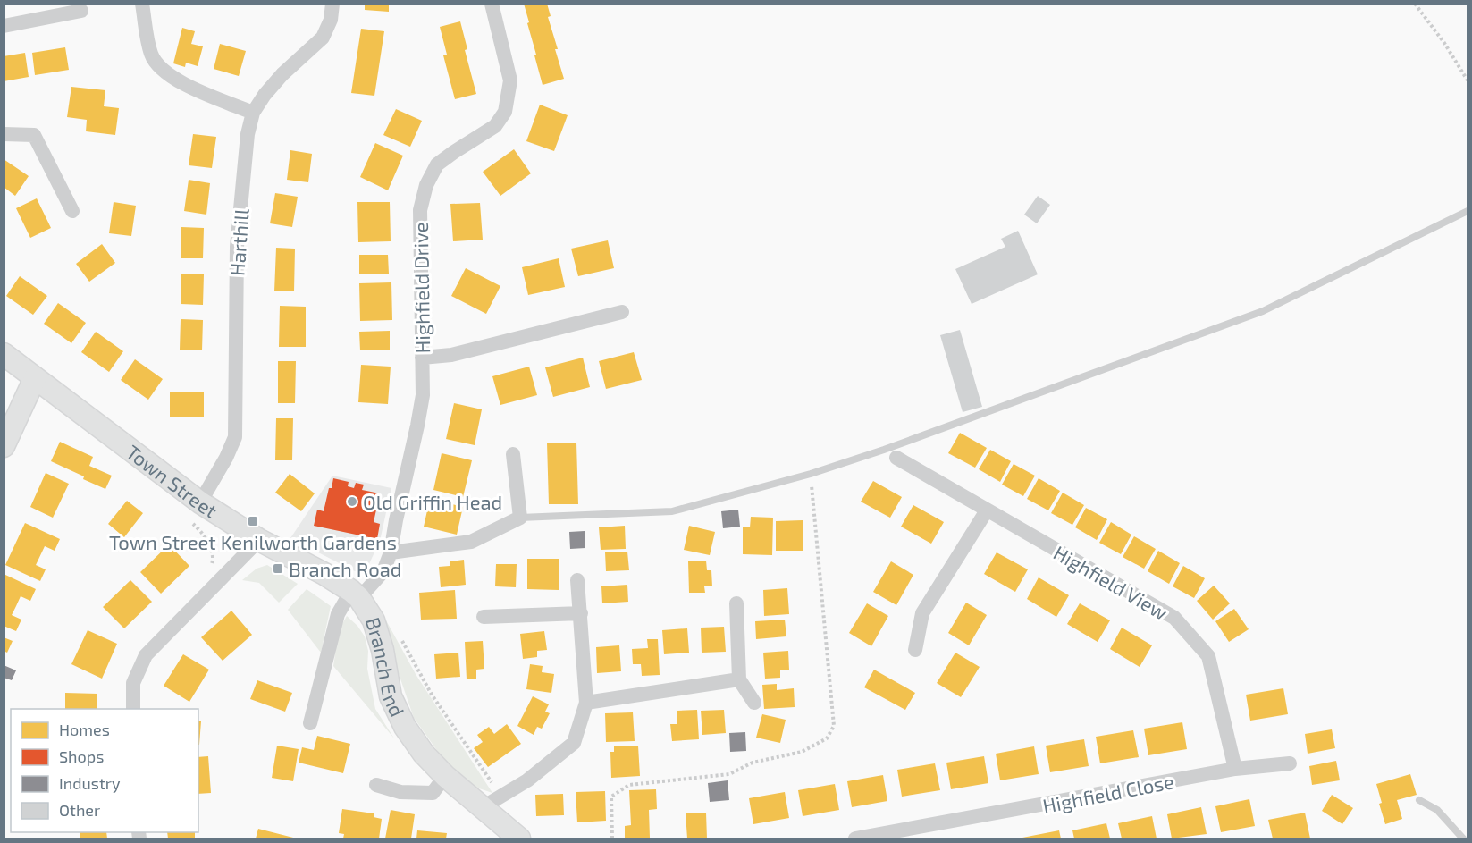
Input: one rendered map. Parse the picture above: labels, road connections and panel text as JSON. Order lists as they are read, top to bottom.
{
  "streets": {
    "main road": ["Town Street", "Branch End"],
    "street": [
      "Harthill",
      "Highfield Drive",
      "Highfield View",
      "Highfield Close"
    ]
  },
  "crossings": [
    ["Harthill", "Town Street"],
    ["Highfield Drive", "Town Street"],
    ["Highfield Drive", "Branch End"],
    ["Town Street", "Branch End"],
    ["Highfield View", "Highfield Close"]
  ],
  "places": {
    "other": ["Old Griffin Head"],
    "transit": ["Town Street Kenilworth Gardens", "Branch Road"]
  },
  "legend": [
    "Homes",
    "Shops",
    "Industry",
    "Other"
  ]
}
